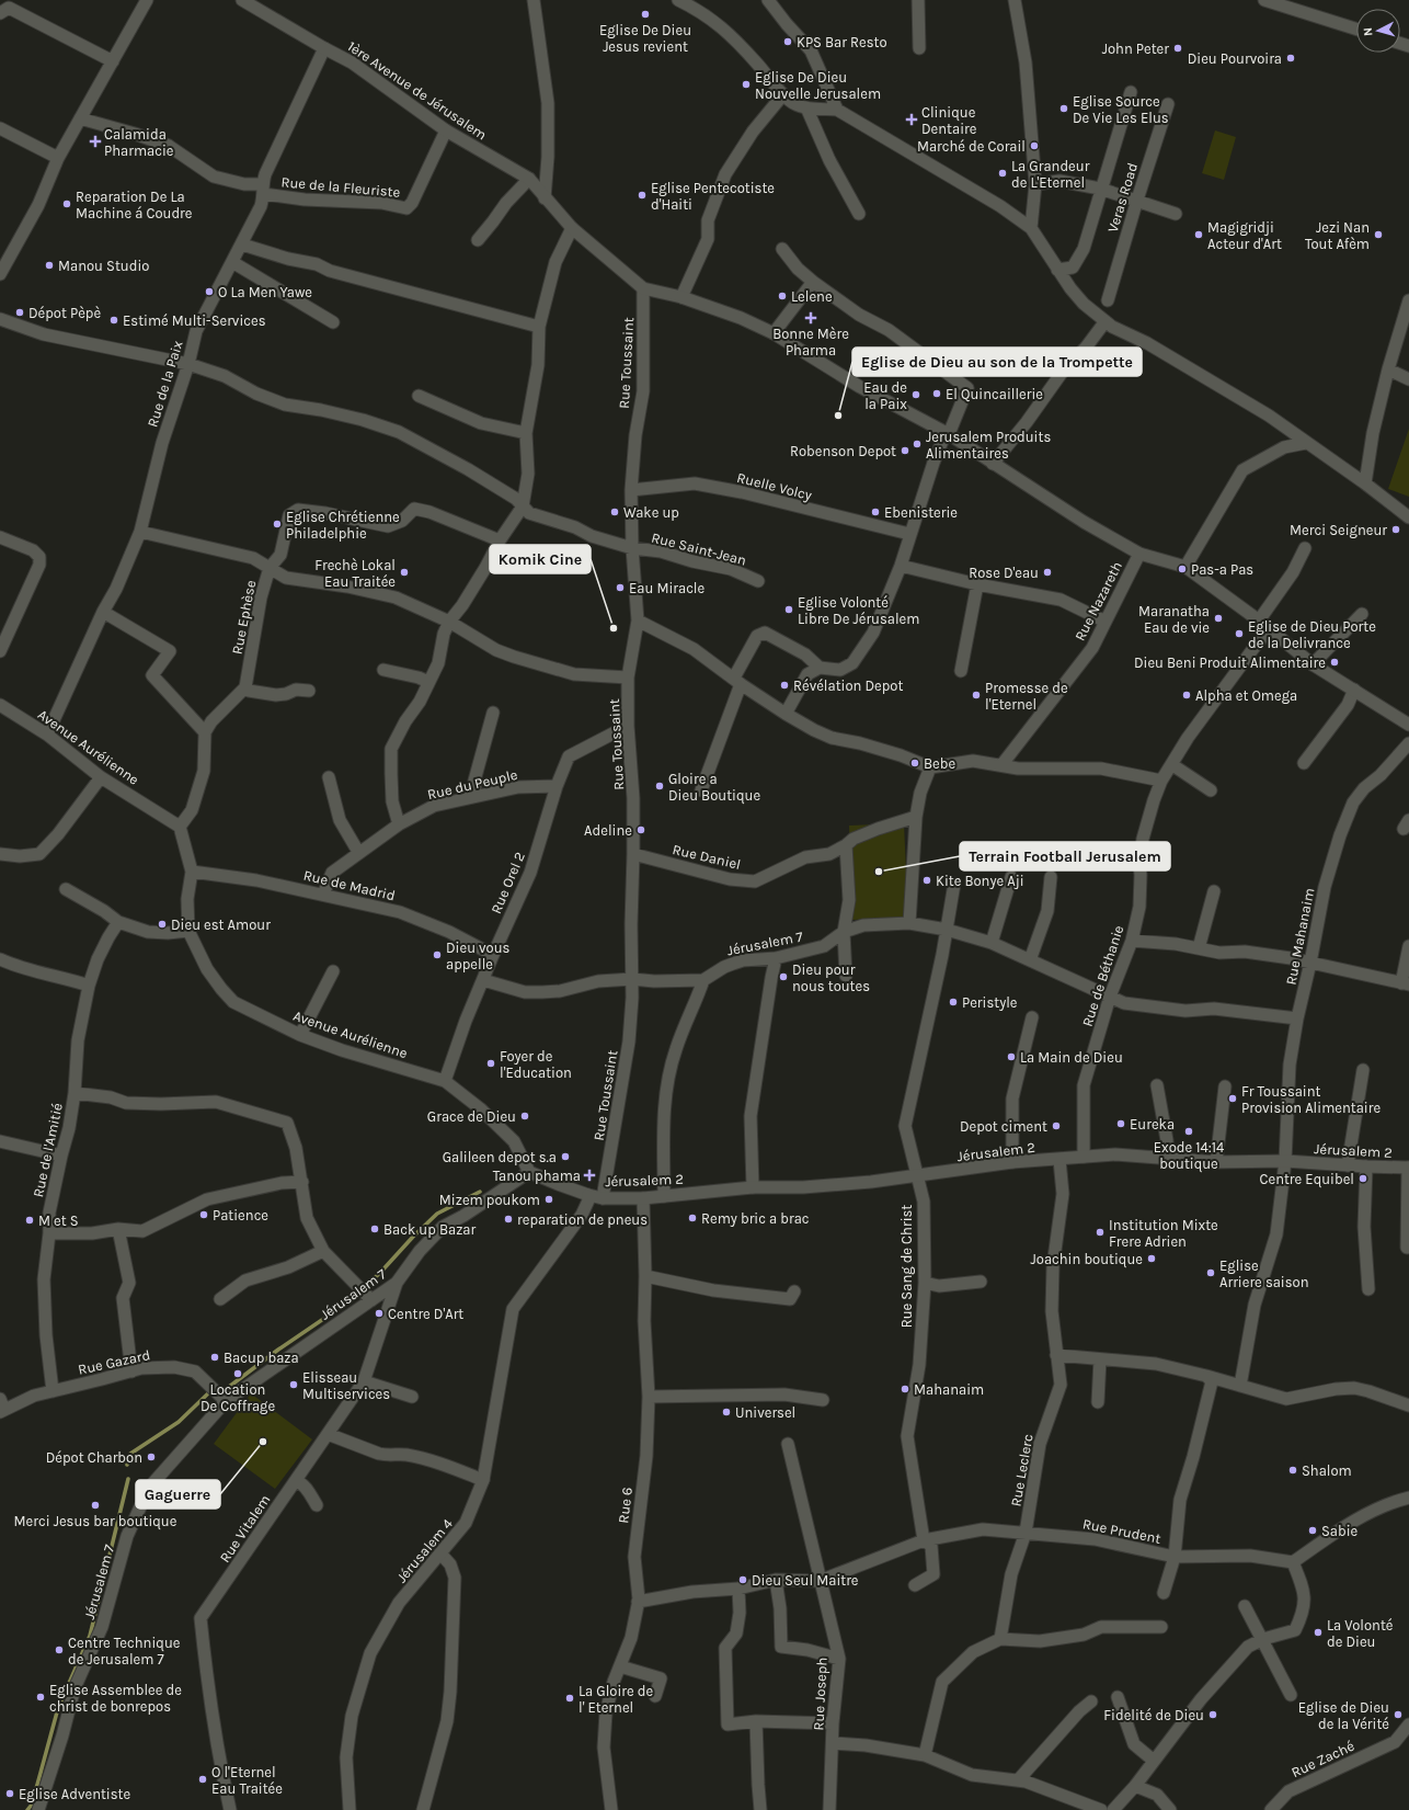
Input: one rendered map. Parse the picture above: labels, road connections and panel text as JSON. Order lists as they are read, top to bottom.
{
  "streets": {
    "street": [
      "1ère Avenue de Jérusalem",
      "Rue de la Fleuriste",
      "Veras Road",
      "Rue Toussaint",
      "Rue de la Paix",
      "Ruelle Volcy",
      "Rue Saint-Jean",
      "Rue Nazareth",
      "Rue Ephèse",
      "Avenue Aurélienne",
      "Rue du Peuple",
      "Rue Daniel",
      "Rue Orel 2",
      "Rue de Madrid",
      "Rue Mahanaim",
      "Jérusalem 7",
      "Rue de Béthanie",
      "Rue de l'Amitié",
      "Jérusalem 2",
      "Rue Sang de Christ",
      "Rue Gazard",
      "Rue Leclerc",
      "Rue 6",
      "Rue Vitalem",
      "Rue Prudent",
      "Jérusalem 4",
      "Rue Joseph",
      "Rue Zaché"
    ]
  },
  "crossings": [
    ["1ère Avenue de Jérusalem", "Rue de la Fleuriste"],
    ["1ère Avenue de Jérusalem", "Rue Toussaint"],
    ["1ère Avenue de Jérusalem", "Rue de la Paix"],
    ["Rue de la Fleuriste", "Rue de la Paix"],
    ["Rue Toussaint", "Ruelle Volcy"],
    ["Rue Toussaint", "Rue Saint-Jean"],
    ["Rue Toussaint", "Rue Daniel"],
    ["Rue Toussaint", "Rue Orel 2"],
    ["Rue Toussaint", "Jérusalem 2"],
    ["Rue de la Paix", "Rue Saint-Jean"],
    ["Rue de la Paix", "Avenue Aurélienne"],
    ["Avenue Aurélienne", "Rue Orel 2"],
    ["Avenue Aurélienne", "Rue de Madrid"],
    ["Avenue Aurélienne", "Jérusalem 7"],
    ["Rue du Peuple", "Rue Orel 2"],
    ["Rue du Peuple", "Rue de Madrid"],
    ["Rue Orel 2", "Rue de Madrid"],
    ["Rue Mahanaim", "Jérusalem 7"],
    ["Rue Mahanaim", "Jérusalem 2"],
    ["Jérusalem 7", "Rue de Béthanie"],
    ["Jérusalem 7", "Rue Sang de Christ"],
    ["Jérusalem 7", "Rue Gazard"],
    ["Jérusalem 7", "Rue Vitalem"],
    ["Rue de Béthanie", "Jérusalem 2"],
    ["Rue de l'Amitié", "Rue Gazard"],
    ["Jérusalem 2", "Rue Sang de Christ"],
    ["Jérusalem 2", "Rue Leclerc"],
    ["Jérusalem 2", "Rue 6"],
    ["Jérusalem 2", "Jérusalem 4"],
    ["Rue Sang de Christ", "Rue Prudent"],
    ["Rue Leclerc", "Rue Prudent"],
    ["Rue Prudent", "Rue Joseph"]
  ],
  "places": {
    "other": [
      "Eglise De Dieu Jesus revient",
      "KPS Bar Resto",
      "John Peter",
      "Dieu Pourvoira",
      "Eglise De Dieu Nouvelle Jerusalem",
      "Eglise Source De Vie Les Elus",
      "Marché de Corail",
      "La Grandeur de L'Eternel",
      "Eglise Pentecotiste d'Haiti",
      "Reparation De La Machine á Coudre",
      "Magigridji Acteur d'Art",
      "Jezi Nan Tout Afèm",
      "Manou Studio",
      "O La Men Yawe",
      "Lelene",
      "Dépot Pèpè",
      "Estimé Multi-Services",
      "El Quincaillerie",
      "Eau de la Paix",
      "Eglise de Dieu au son de la Trompette",
      "Jerusalem Produits Alimentaires",
      "Robenson Depot",
      "Wake up",
      "Ebenisterie",
      "Eglise Chrétienne Philadelphie",
      "Merci Seigneur",
      "Pas-a Pas",
      "Frechè Lokal Eau Traitée",
      "Rose D'eau",
      "Eau Miracle",
      "Eglise Volonté Libre De Jérusalem",
      "Maranatha Eau de vie",
      "Komik Cine",
      "Eglise de Dieu Porte de la Delivrance",
      "Dieu Beni Produit Alimentaire",
      "Révélation Depot",
      "Promesse de l'Eternel",
      "Alpha et Omega",
      "Bebe",
      "Gloire a Dieu Boutique",
      "Adeline",
      "Terrain Football Jerusalem",
      "Kite Bonye Aji",
      "Dieu est Amour",
      "Dieu vous appelle",
      "Dieu pour nous toutes",
      "Peristyle",
      "La Main de Dieu",
      "Foyer de l'Education",
      "Fr Toussaint Provision Alimentaire",
      "Grace de Dieu",
      "Eureka",
      "Depot ciment",
      "Exode 14:14 boutique",
      "Galileen depot s.a",
      "Centre Equibel",
      "Mizem poukom",
      "Patience",
      "Remy bric a brac",
      "reparation de pneus",
      "M et S",
      "Back up Bazar",
      "Institution Mixte Frere Adrien",
      "Joachin boutique",
      "Eglise Arriere saison",
      "Centre D'Art",
      "Bacup baza",
      "Location De Coffrage",
      "Elisseau Multiservices",
      "Mahanaim",
      "Universel",
      "Gaguerre",
      "Dépot Charbon",
      "Shalom",
      "Merci Jesus bar boutique",
      "Sabie",
      "Dieu Seul Maitre",
      "La Volonté de Dieu",
      "Centre Technique de Jerusalem 7",
      "Eglise Assemblee de christ de bonrepos",
      "La Gloire de l' Eternel",
      "Fidelité de Dieu",
      "Eglise de Dieu de la Vérité",
      "O l'Eternel Eau Traitée",
      "Eglise Adventiste"
    ],
    "health": [
      "Clinique Dentaire",
      "Calamida Pharmacie",
      "Bonne Mère Pharma",
      "Tanou phama"
    ]
  },
  "north": "left"
}
